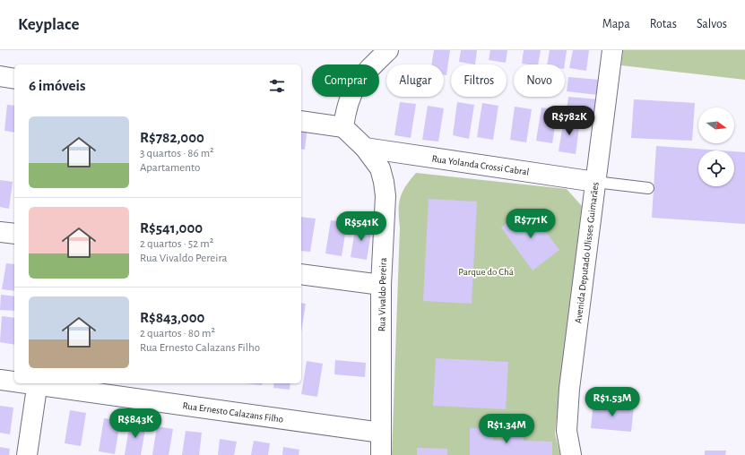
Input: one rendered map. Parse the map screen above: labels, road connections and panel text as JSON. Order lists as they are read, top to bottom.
{
  "streets": {
    "street": [
      "Rua Yolanda Crossi Cabral",
      "Avenida Deputado Ulisses Guimarães",
      "Rua Vivaldo Pereira",
      "Rua Ernesto Calazans Filho"
    ]
  },
  "crossings": [
    ["Rua Yolanda Crossi Cabral", "Avenida Deputado Ulisses Guimarães"],
    ["Rua Yolanda Crossi Cabral", "Rua Vivaldo Pereira"],
    ["Rua Vivaldo Pereira", "Rua Ernesto Calazans Filho"]
  ],
  "parks": ["Parque do Chá"],
  "north": "right",
  "page": {
    "header": "Keyplace",
    "nav": ["Mapa", "Rotas", "Salvos"],
    "chip": [
      "Comprar",
      "Alugar",
      "Filtros",
      "Novo"
    ],
    "heading": "6 imóveis",
    "price": [
      "R$782K",
      "R$771K",
      "R$541K",
      "R$1.53M",
      "R$843K",
      "R$1.34M"
    ],
    "list": [
      {
        "name": "R$782,000",
        "note": "3 quartos · 86 m² · Apartamento"
      },
      {
        "name": "R$541,000",
        "note": "2 quartos · 52 m² · Rua Vivaldo Pereira"
      },
      {
        "name": "R$843,000",
        "note": "2 quartos · 80 m² · Rua Ernesto Calazans Filho"
      }
    ]
  }
}
